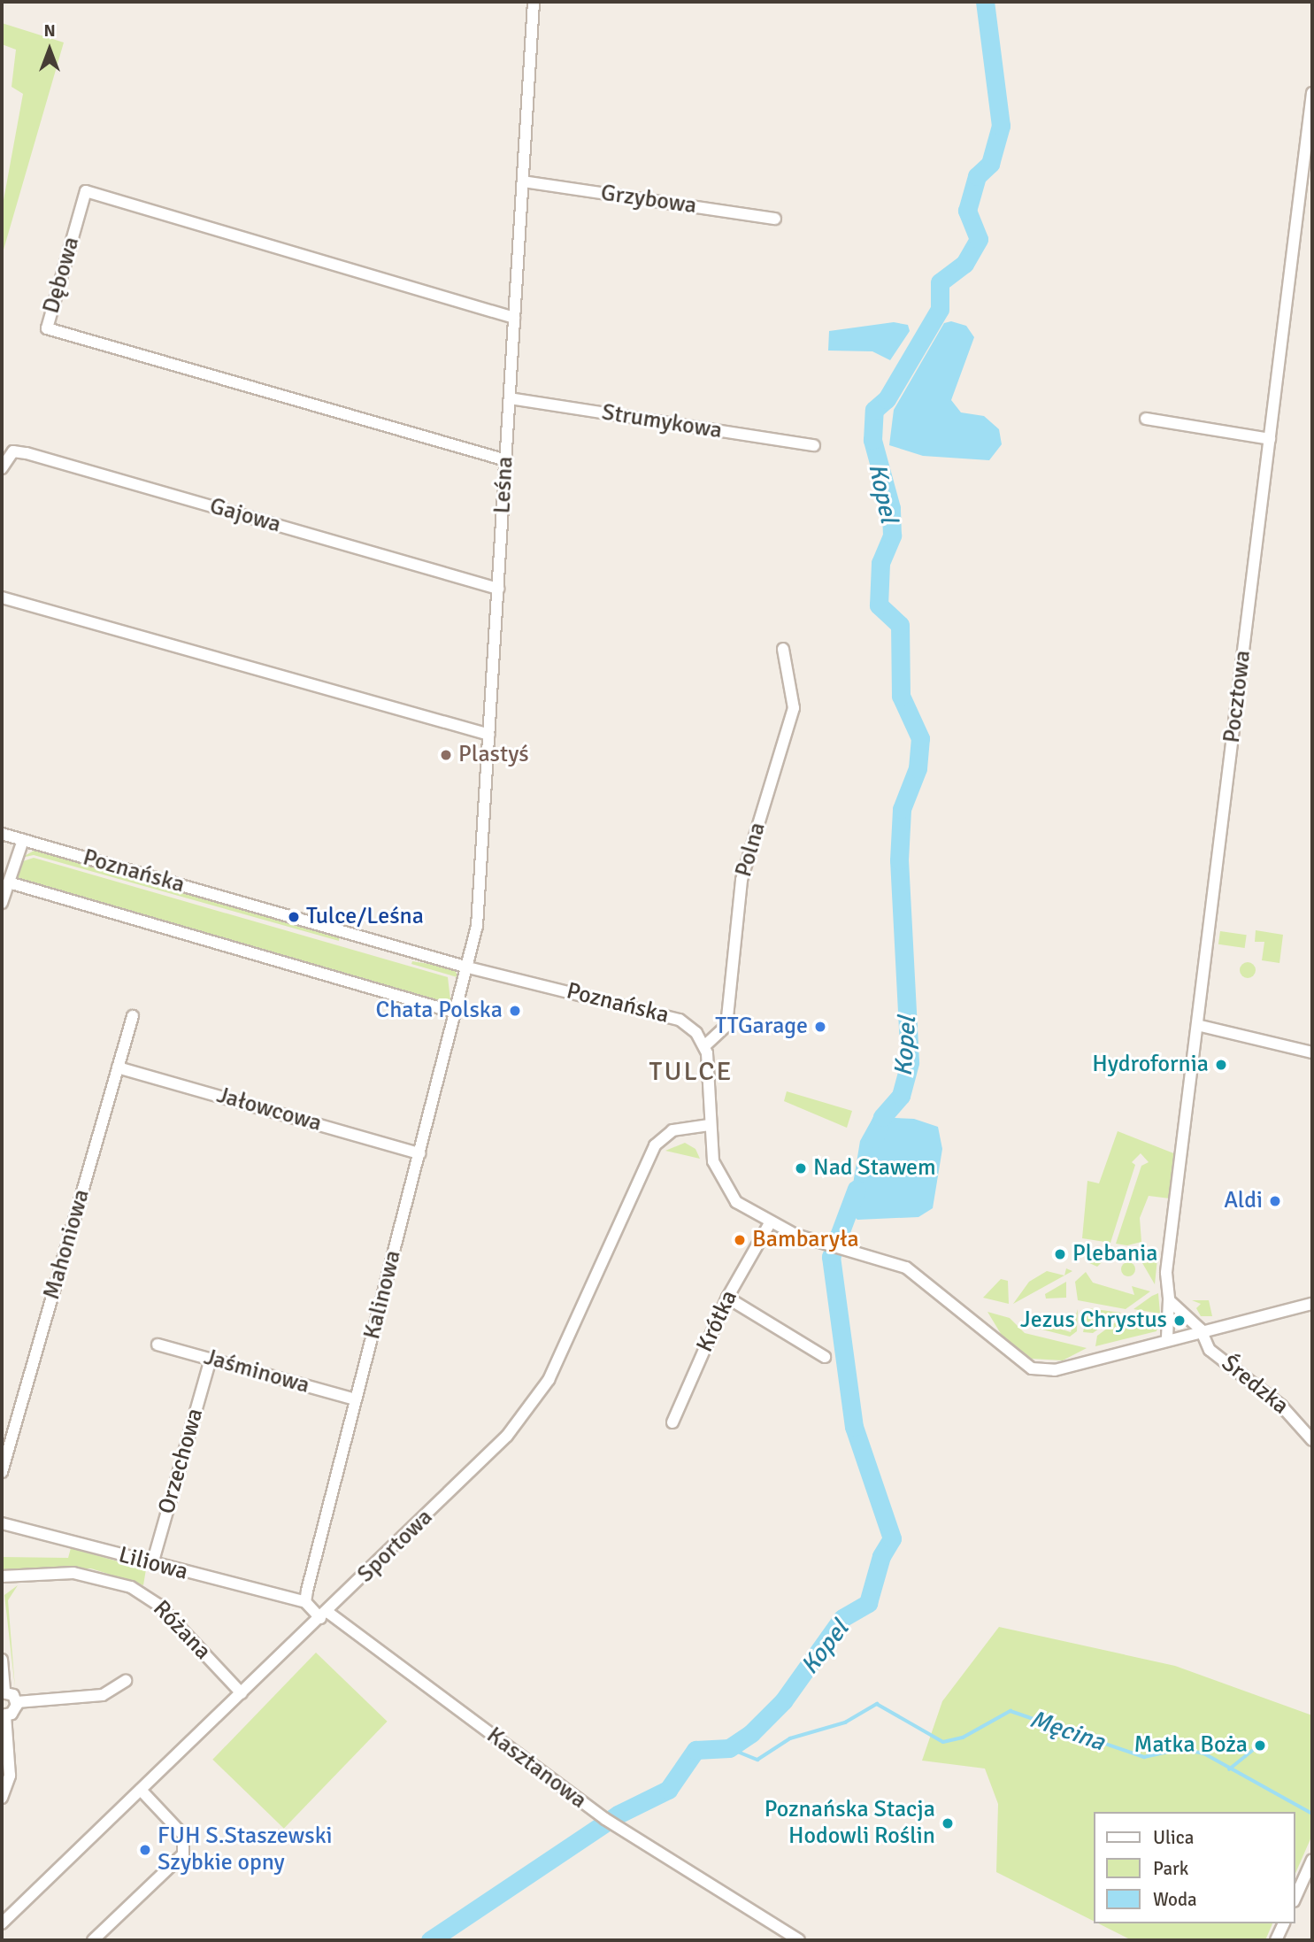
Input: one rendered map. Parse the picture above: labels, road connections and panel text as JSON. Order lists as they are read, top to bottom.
{
  "streets": {
    "street": [
      "Grzybowa",
      "Dębowa",
      "Strumykowa",
      "Leśna",
      "Gajowa",
      "Pocztowa",
      "Polna",
      "Poznańska",
      "Jałowcowa",
      "Mahoniowa",
      "Kalinowa",
      "Krótka",
      "Jaśminowa",
      "Średzka",
      "Orzechowa",
      "Sportowa",
      "Liliowa",
      "Różana",
      "Kasztanowa"
    ]
  },
  "crossings": [
    ["Grzybowa", "Leśna"],
    ["Dębowa", "Leśna"],
    ["Strumykowa", "Leśna"],
    ["Leśna", "Gajowa"],
    ["Leśna", "Poznańska"],
    ["Leśna", "Kalinowa"],
    ["Polna", "Poznańska"],
    ["Poznańska", "Kalinowa"],
    ["Jałowcowa", "Mahoniowa"],
    ["Jałowcowa", "Kalinowa"],
    ["Kalinowa", "Jaśminowa"],
    ["Kalinowa", "Liliowa"],
    ["Jaśminowa", "Orzechowa"],
    ["Orzechowa", "Liliowa"],
    ["Sportowa", "Różana"],
    ["Sportowa", "Kasztanowa"]
  ],
  "districts": ["TULCE"],
  "water": ["Kopel", "Męcina"],
  "places": [
    "Plastyś",
    "Tulce/Leśna",
    "Chata Polska",
    "TTGarage",
    "Hydrofornia",
    "Nad Stawem",
    "Aldi",
    "Bambaryła",
    "Plebania",
    "Jezus Chrystus",
    "Matka Boża",
    "Poznańska Stacja Hodowli Roślin",
    "FUH S.Staszewski Szybkie opny"
  ],
  "legend": ["Ulica", "Park", "Woda"],
  "north": "top"
}
